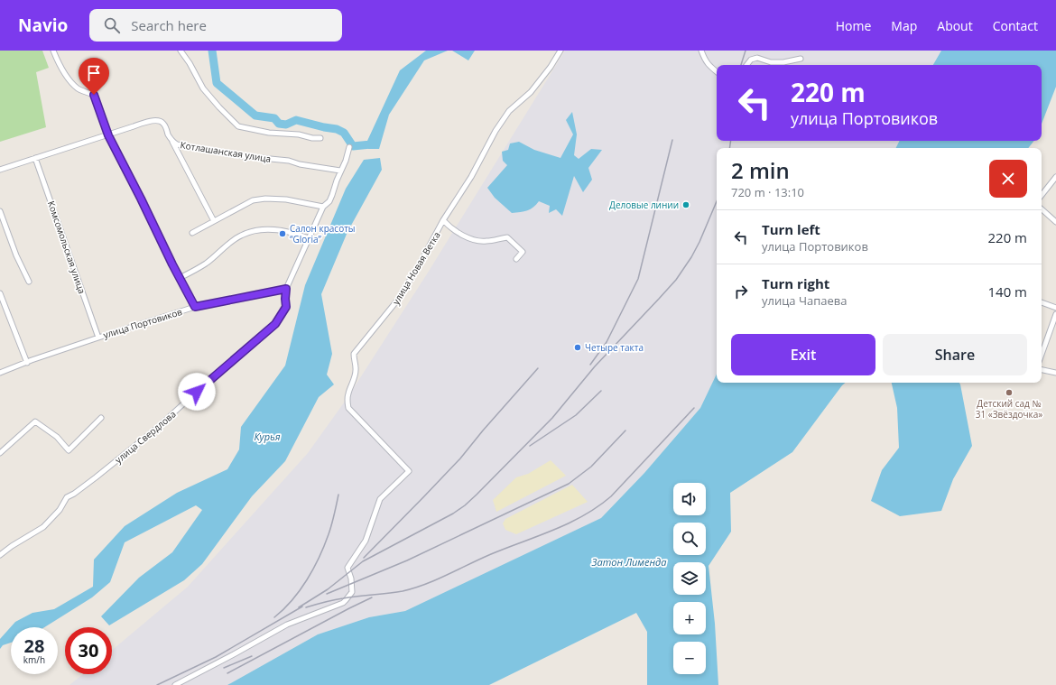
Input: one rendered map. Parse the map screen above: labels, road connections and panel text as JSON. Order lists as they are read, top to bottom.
{
  "streets": {
    "street": [
      "Котлашанская улица",
      "Комсомольская улица",
      "улица Новая Ветка",
      "улица Портовиков",
      "улица Свердлова"
    ]
  },
  "crossings": [
    ["Котлашанская улица", "Комсомольская улица"],
    ["Комсомольская улица", "улица Портовиков"],
    ["улица Портовиков", "улица Свердлова"]
  ],
  "water": ["Курья", "Затон Лименда"],
  "places": [
    "Деловые линии",
    "Салон красоты “Gloria”",
    "Четыре такта",
    "Детский сад № 31 «Звёздочка»"
  ],
  "page": {
    "header": "Navio",
    "search": "Search here",
    "nav": [
      "Home",
      "Map",
      "About",
      "Contact"
    ],
    "turn": ["220 m", "улица Портовиков"],
    "heading": ["2 min", "720 m · 13:10"],
    "list": [
      {
        "name": "Turn left",
        "note": "улица Портовиков",
        "value": "220 m"
      },
      {
        "name": "Turn right",
        "note": "улица Чапаева",
        "value": "140 m"
      }
    ],
    "buttons": ["Exit", "Share"],
    "map_buttons": ["+", "−"],
    "speed": "28 km/h",
    "limit": "30"
  }
}
